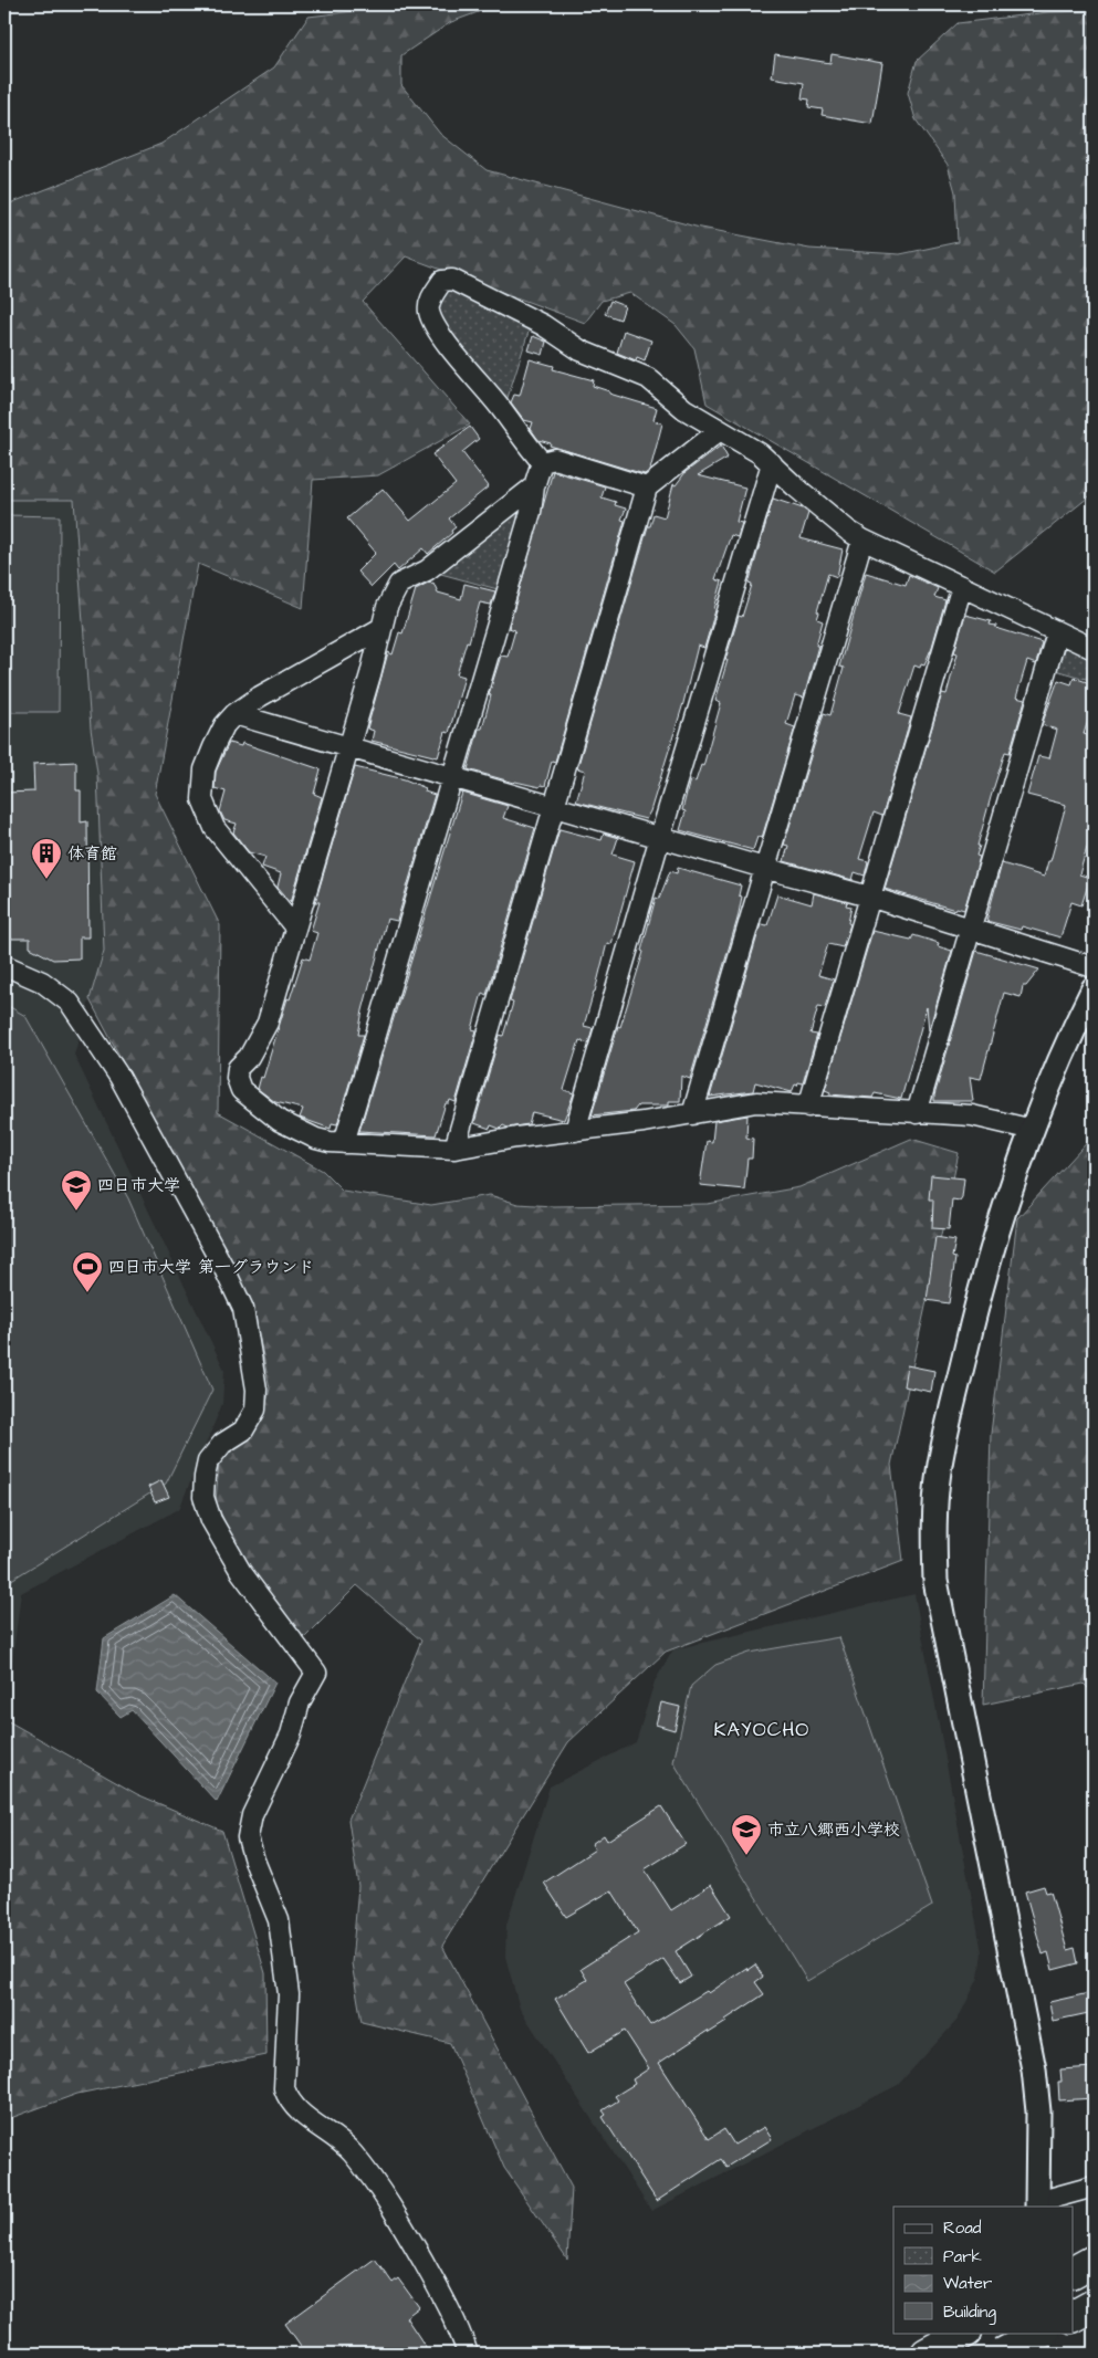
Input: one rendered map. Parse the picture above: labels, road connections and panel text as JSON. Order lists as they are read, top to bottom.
{
  "districts": ["KAYOCHO"],
  "places": {
    "building": ["体育館"],
    "school or university": ["四日市大学", "市立八郷西小学校"],
    "sports": ["四日市大学 第一グラウンド"]
  },
  "legend": [
    "Road",
    "Park",
    "Water",
    "Building"
  ]
}
